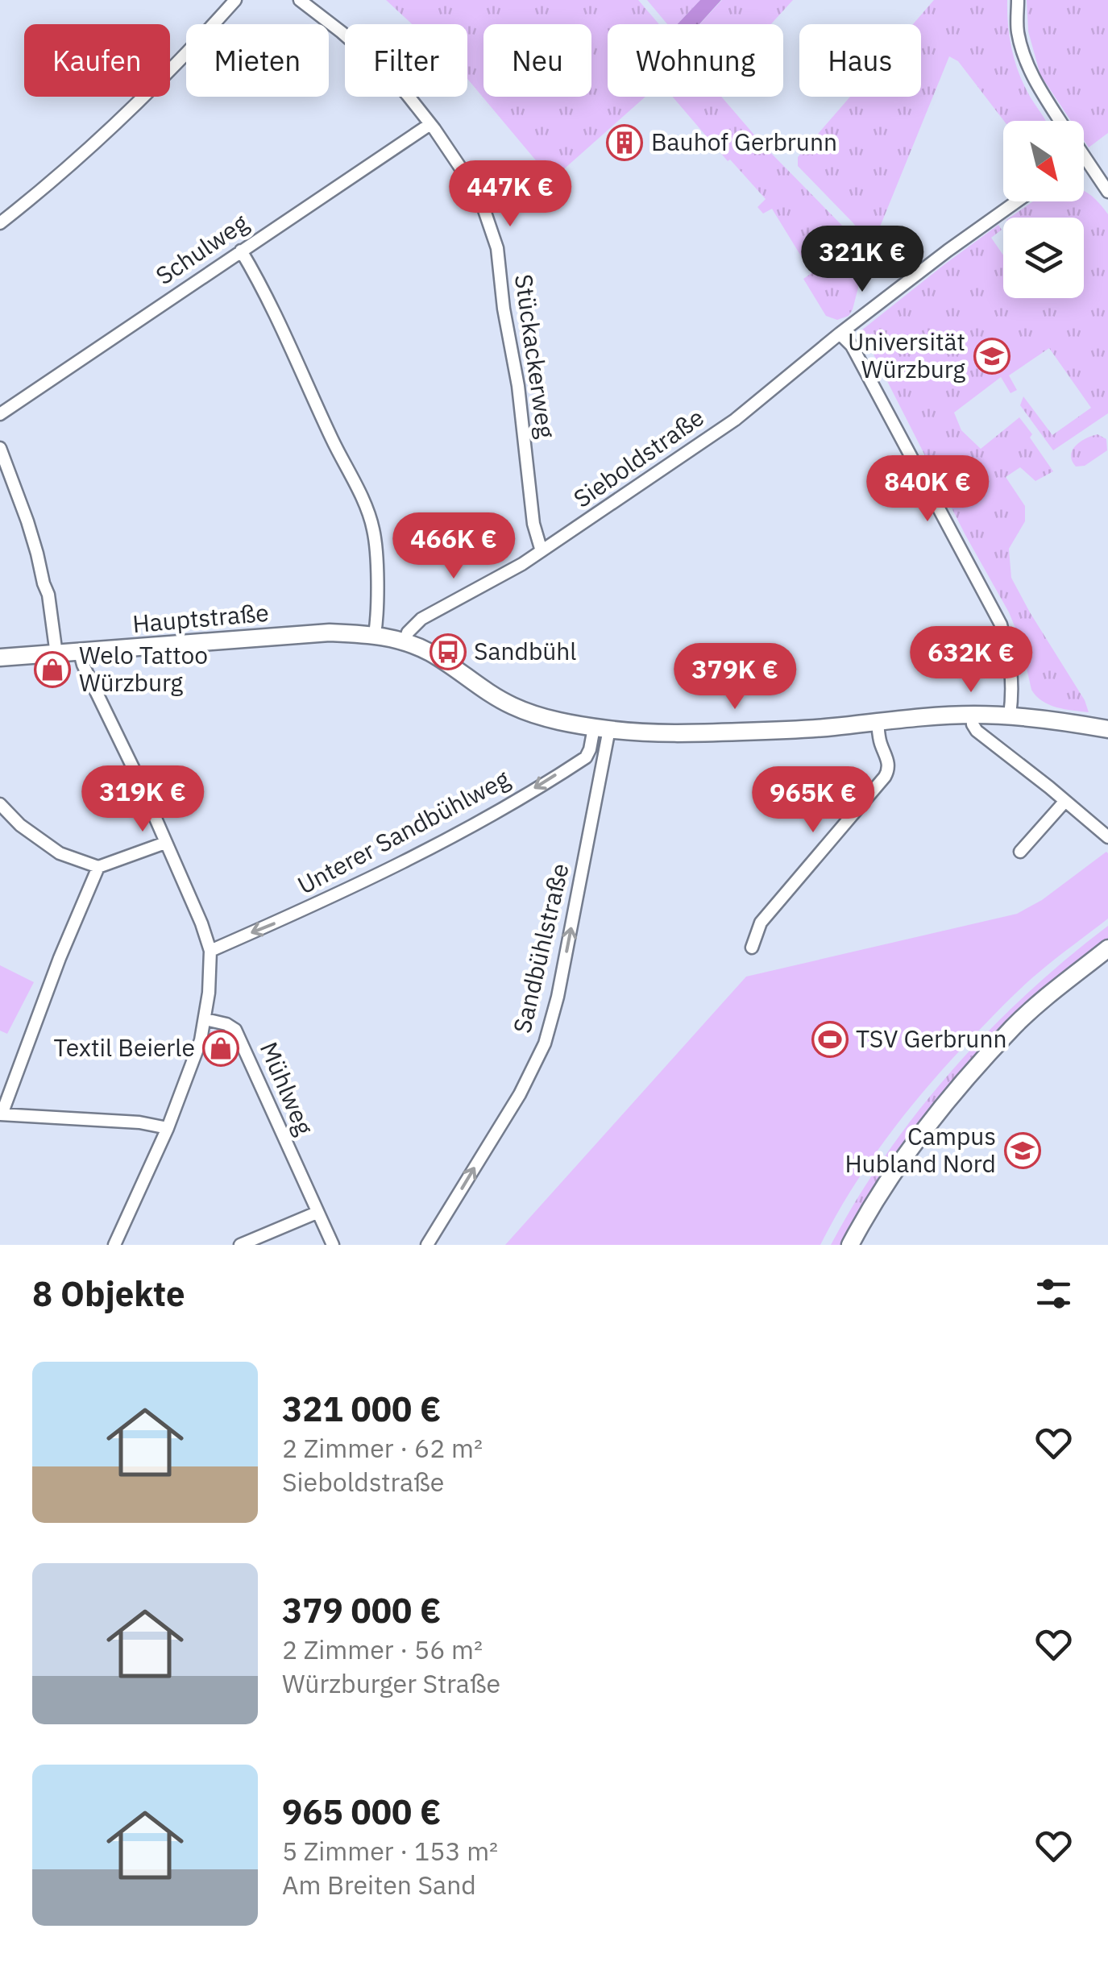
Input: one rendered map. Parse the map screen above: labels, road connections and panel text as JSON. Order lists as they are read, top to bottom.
{
  "streets": {
    "street": [
      "Schulweg",
      "Stückackerweg",
      "Sieboldstraße",
      "Hauptstraße",
      "Unterer Sandbühlweg",
      "Sandbühlstraße",
      "Mühlweg"
    ]
  },
  "crossings": [
    ["Schulweg", "Stückackerweg"],
    ["Stückackerweg", "Sieboldstraße"],
    ["Sieboldstraße", "Hauptstraße"],
    ["Hauptstraße", "Unterer Sandbühlweg"],
    ["Hauptstraße", "Sandbühlstraße"],
    ["Unterer Sandbühlweg", "Sandbühlstraße"]
  ],
  "one_way": ["Unterer Sandbühlweg", "Sandbühlstraße"],
  "places": {
    "building": ["Bauhof Gerbrunn"],
    "school or university": ["Universität Würzburg", "Campus Hubland Nord"],
    "bus stop": ["Sandbühl"],
    "shop": ["Welo Tattoo Würzburg", "Textil Beierle"],
    "sports": ["TSV Gerbrunn"]
  },
  "north": "bottom right",
  "page": {
    "chip": [
      "Kaufen",
      "Mieten",
      "Filter",
      "Neu",
      "Wohnung",
      "Haus"
    ],
    "price": [
      "447K €",
      "321K €",
      "840K €",
      "466K €",
      "632K €",
      "379K €",
      "319K €",
      "965K €"
    ],
    "heading": "8 Objekte",
    "list": [
      {
        "name": "321 000 €",
        "note": "2 Zimmer · 62 m² · Sieboldstraße"
      },
      {
        "name": "379 000 €",
        "note": "2 Zimmer · 56 m² · Würzburger Straße"
      },
      {
        "name": "965 000 €",
        "note": "5 Zimmer · 153 m² · Am Breiten Sand"
      }
    ]
  }
}
